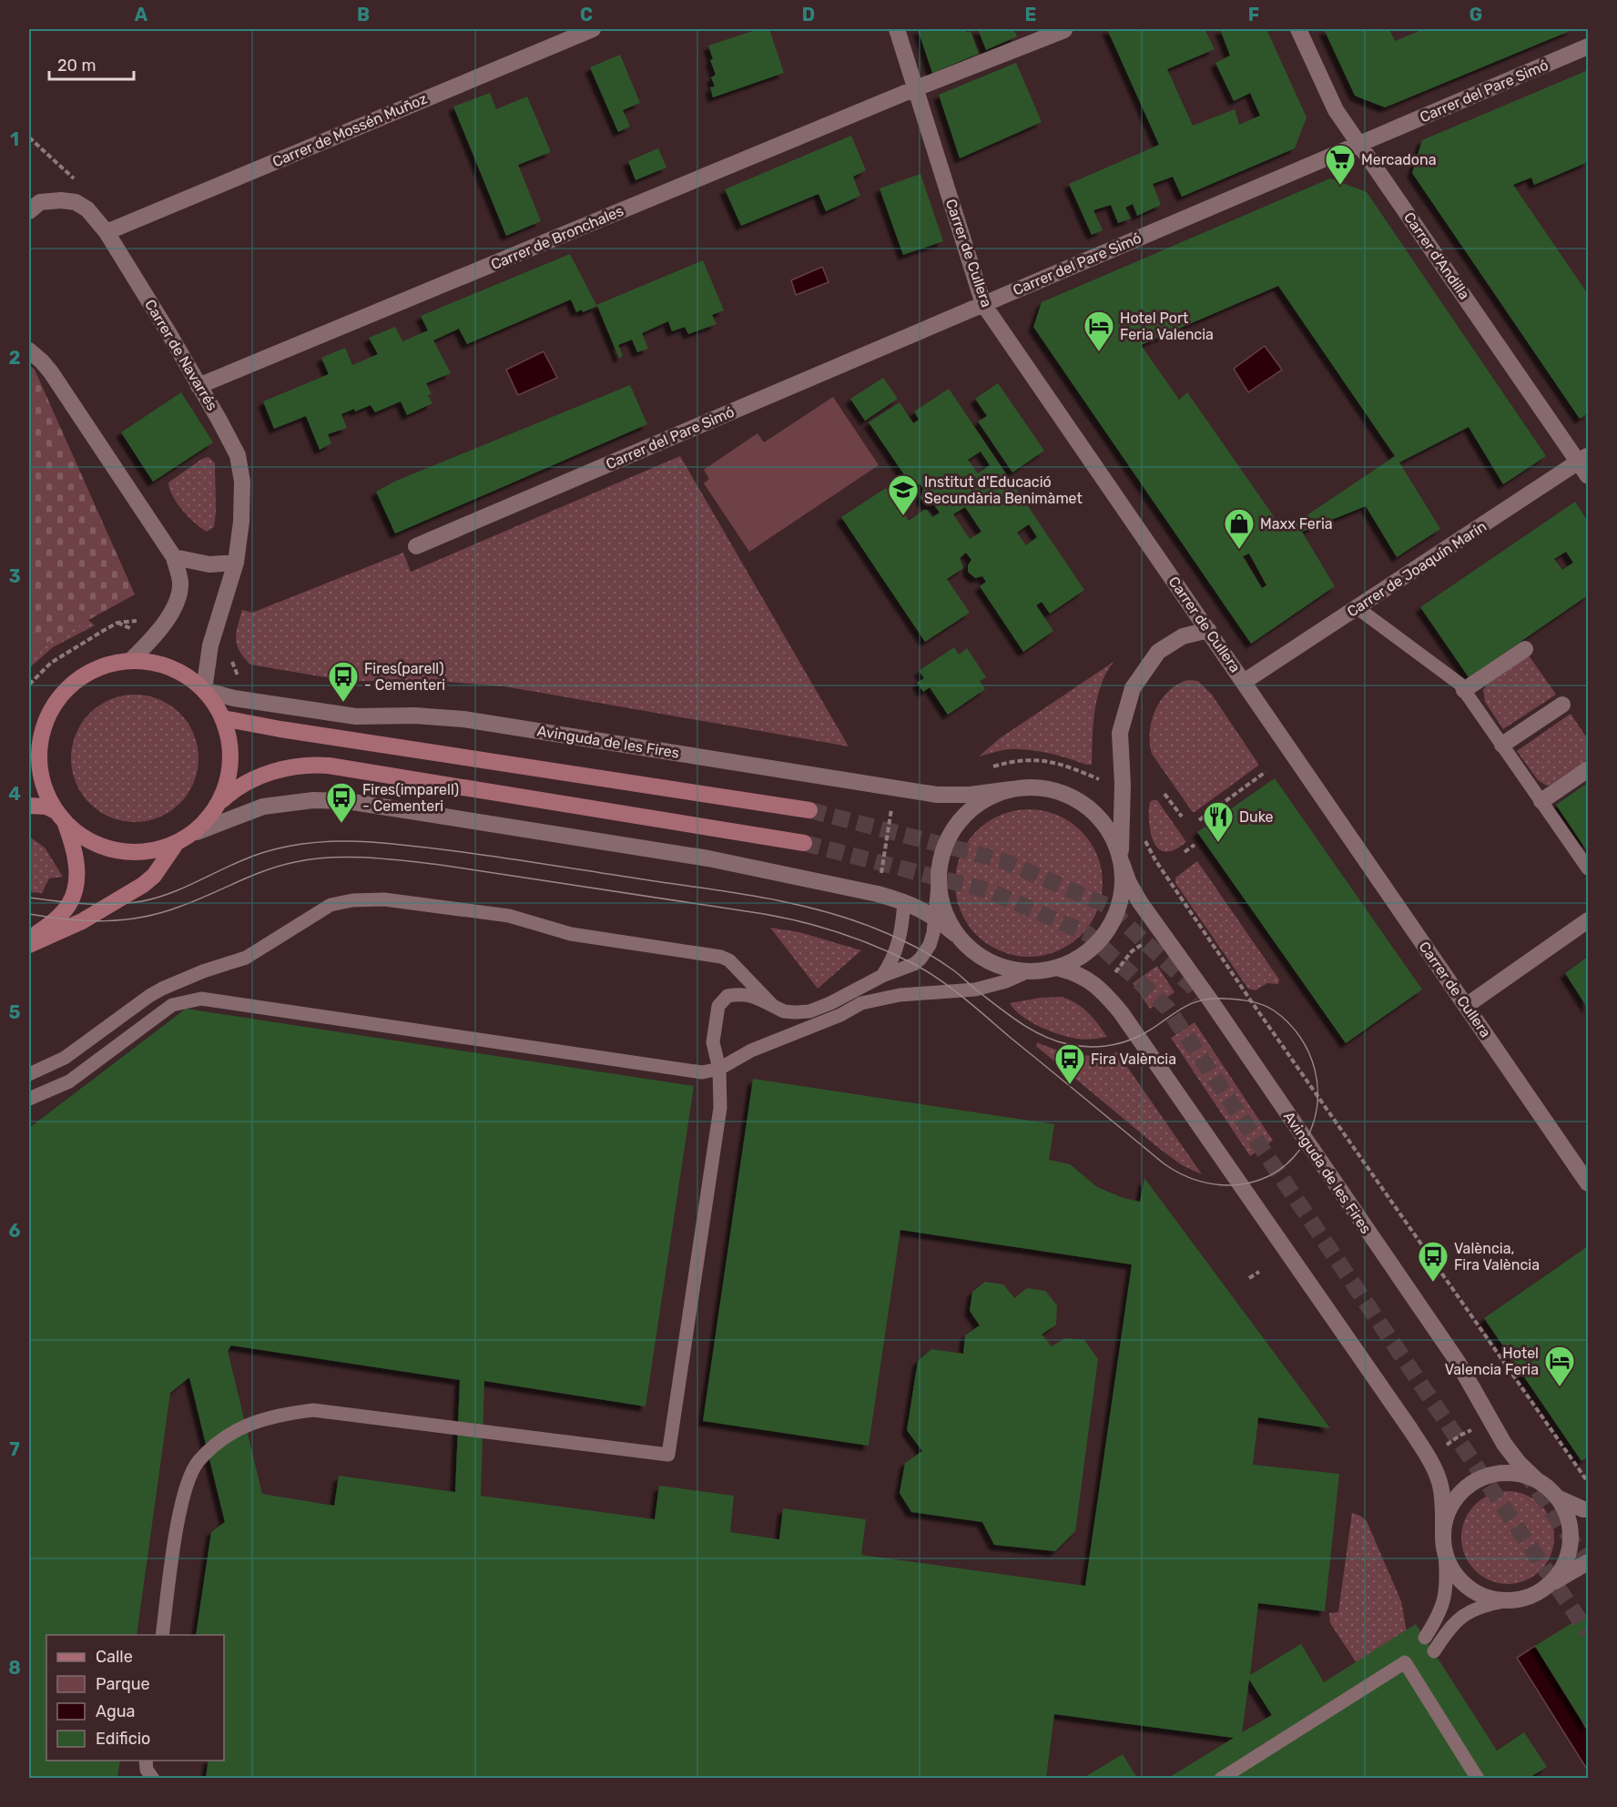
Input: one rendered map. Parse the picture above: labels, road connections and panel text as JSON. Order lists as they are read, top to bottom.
{
  "streets": {
    "street": [
      "Carrer del Pare Simó",
      "Carrer de Mossén Muñoz",
      "Carrer de Bronchales",
      "Carrer de Cullera",
      "Carrer d'Andilla",
      "Carrer de Navarrés",
      "Carrer de Joaquín Marín",
      "Avinguda de les Fires"
    ]
  },
  "crossings": [
    ["Carrer del Pare Simó", "Carrer de Cullera"],
    ["Carrer del Pare Simó", "Carrer d'Andilla"],
    ["Carrer de Mossén Muñoz", "Carrer de Navarrés"],
    ["Carrer de Bronchales", "Carrer de Cullera"],
    ["Carrer de Bronchales", "Carrer de Navarrés"],
    ["Carrer de Cullera", "Carrer de Joaquín Marín"],
    ["Carrer d'Andilla", "Carrer de Joaquín Marín"],
    ["Carrer de Navarrés", "Avinguda de les Fires"]
  ],
  "places": {
    "supermarket": ["Mercadona"],
    "hotel": ["Hotel Port Feria Valencia", "Hotel Valencia Feria"],
    "school or university": ["Institut d'Educació Secundària Benimàmet"],
    "shop": ["Maxx Feria"],
    "bus stop": [
      "Fires(parell) - Cementeri",
      "Fires(imparell) - Cementeri",
      "Fira València",
      "València, Fira València"
    ],
    "restaurant": ["Duke"]
  },
  "legend": [
    "Calle",
    "Parque",
    "Agua",
    "Edificio"
  ],
  "scale_bar": "20 m",
  "grid": {
    "columns": [
      "A",
      "B",
      "C",
      "D",
      "E",
      "F",
      "G"
    ],
    "rows": [
      "1",
      "2",
      "3",
      "4",
      "5",
      "6",
      "7",
      "8"
    ]
  }
}
